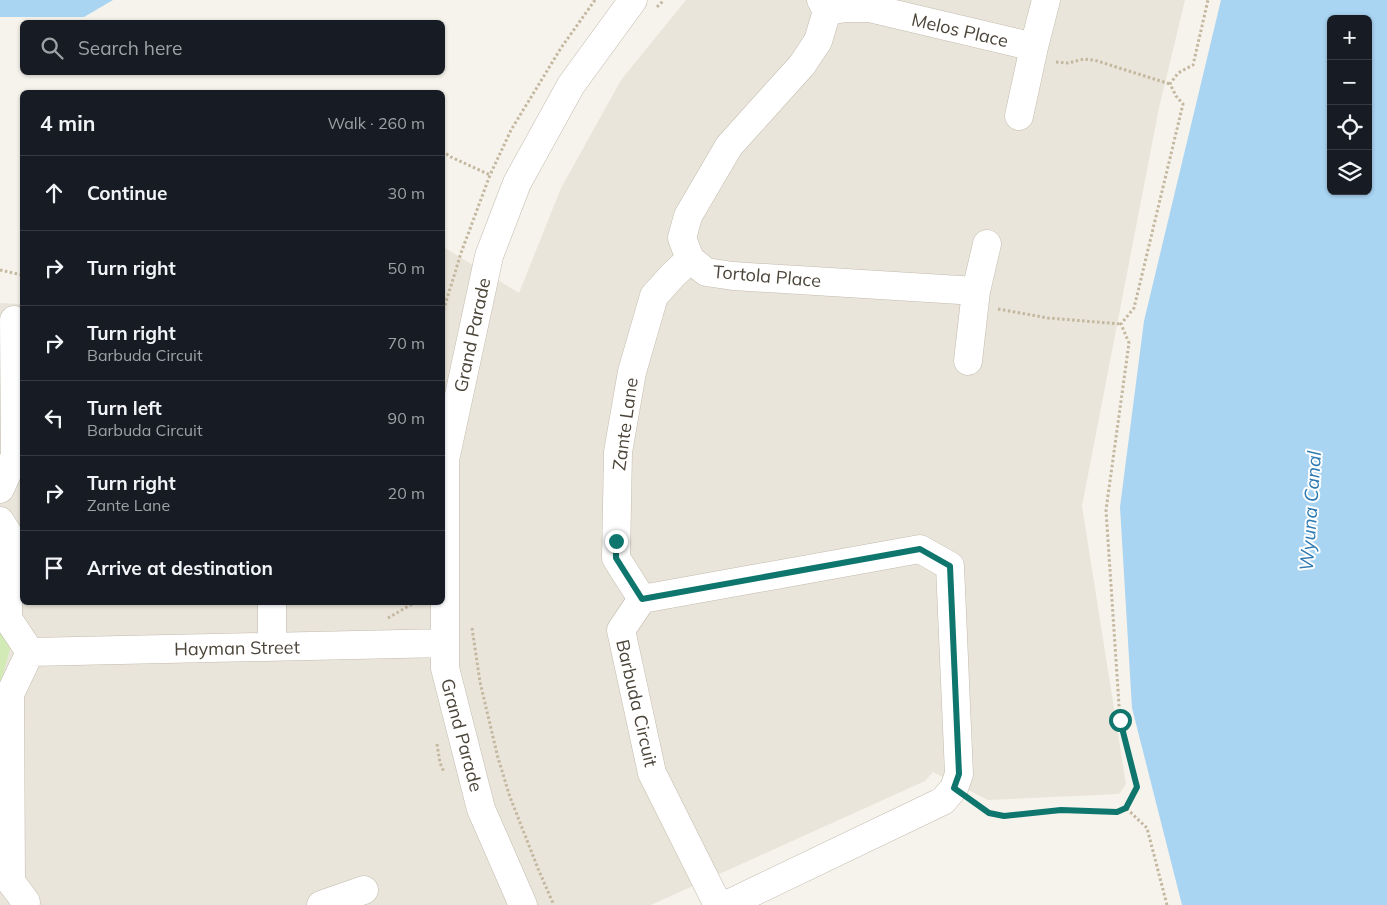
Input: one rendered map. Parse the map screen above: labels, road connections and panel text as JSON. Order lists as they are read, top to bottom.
{
  "streets": {
    "street": [
      "Melos Place",
      "Tortola Place",
      "Grand Parade",
      "Zante Lane",
      "Hayman Street",
      "Barbuda Circuit"
    ]
  },
  "crossings": [
    ["Melos Place", "Tortola Place"],
    ["Tortola Place", "Zante Lane"],
    ["Grand Parade", "Hayman Street"],
    ["Zante Lane", "Barbuda Circuit"]
  ],
  "water": ["Wyuna Canal"],
  "page": {
    "map_buttons": ["+", "−"],
    "search": "Search here",
    "heading": ["4 min", "Walk · 260 m"],
    "list": [
      ["Continue", "30 m"],
      ["Turn right", "50 m"],
      ["Turn right", "Barbuda Circuit", "70 m"],
      ["Turn left", "Barbuda Circuit", "90 m"],
      ["Turn right", "Zante Lane", "20 m"],
      "Arrive at destination"
    ]
  }
}
